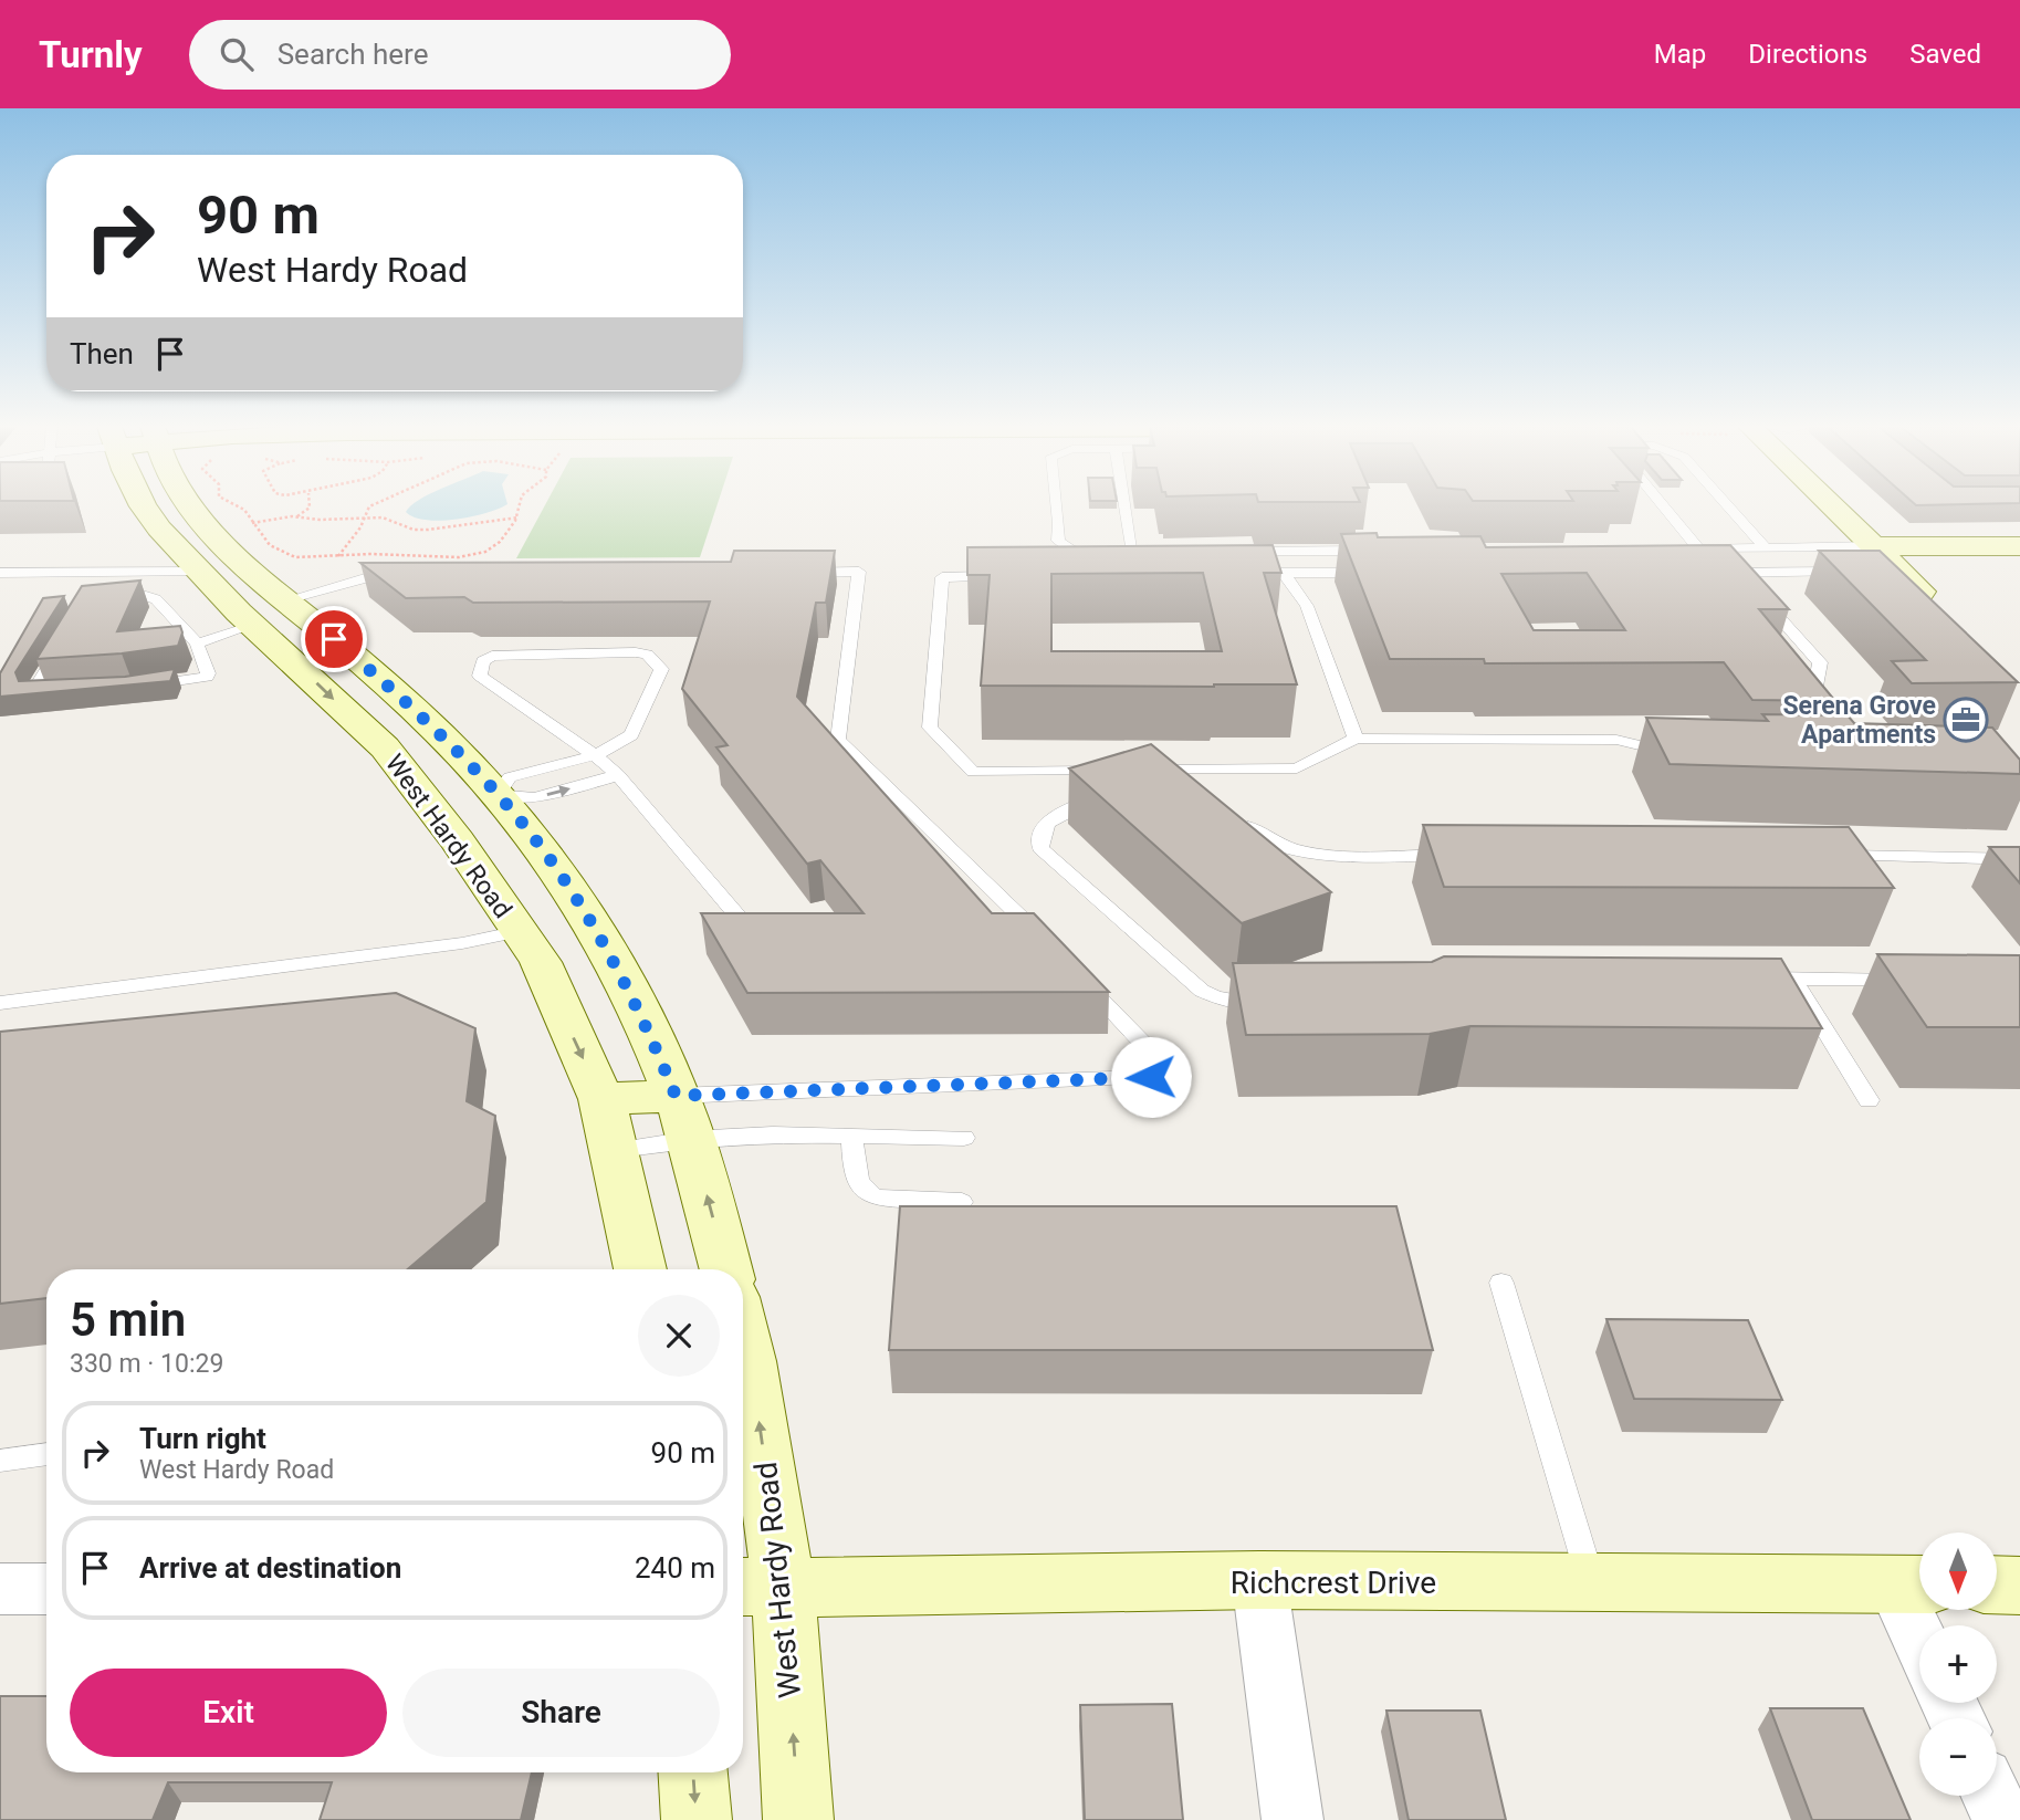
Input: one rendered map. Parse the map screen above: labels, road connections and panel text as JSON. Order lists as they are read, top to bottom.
{
  "streets": {
    "street": ["West Hardy Road", "Richcrest Drive"]
  },
  "crossings": [
    ["West Hardy Road", "Richcrest Drive"]
  ],
  "places": {
    "office": ["Serena Grove Apartments"]
  },
  "north": "bottom",
  "page": {
    "header": "Turnly",
    "search": "Search here",
    "nav": ["Map", "Directions", "Saved"],
    "turn": ["90 m", "West Hardy Road"],
    "then": "Then",
    "heading": ["5 min", "330 m · 10:29"],
    "list": [
      {
        "name": "Turn right",
        "note": "West Hardy Road",
        "value": "90 m"
      },
      {
        "name": "Arrive at destination",
        "value": "240 m"
      }
    ],
    "map_buttons": ["+", "−"],
    "buttons": ["Exit", "Share"]
  }
}
